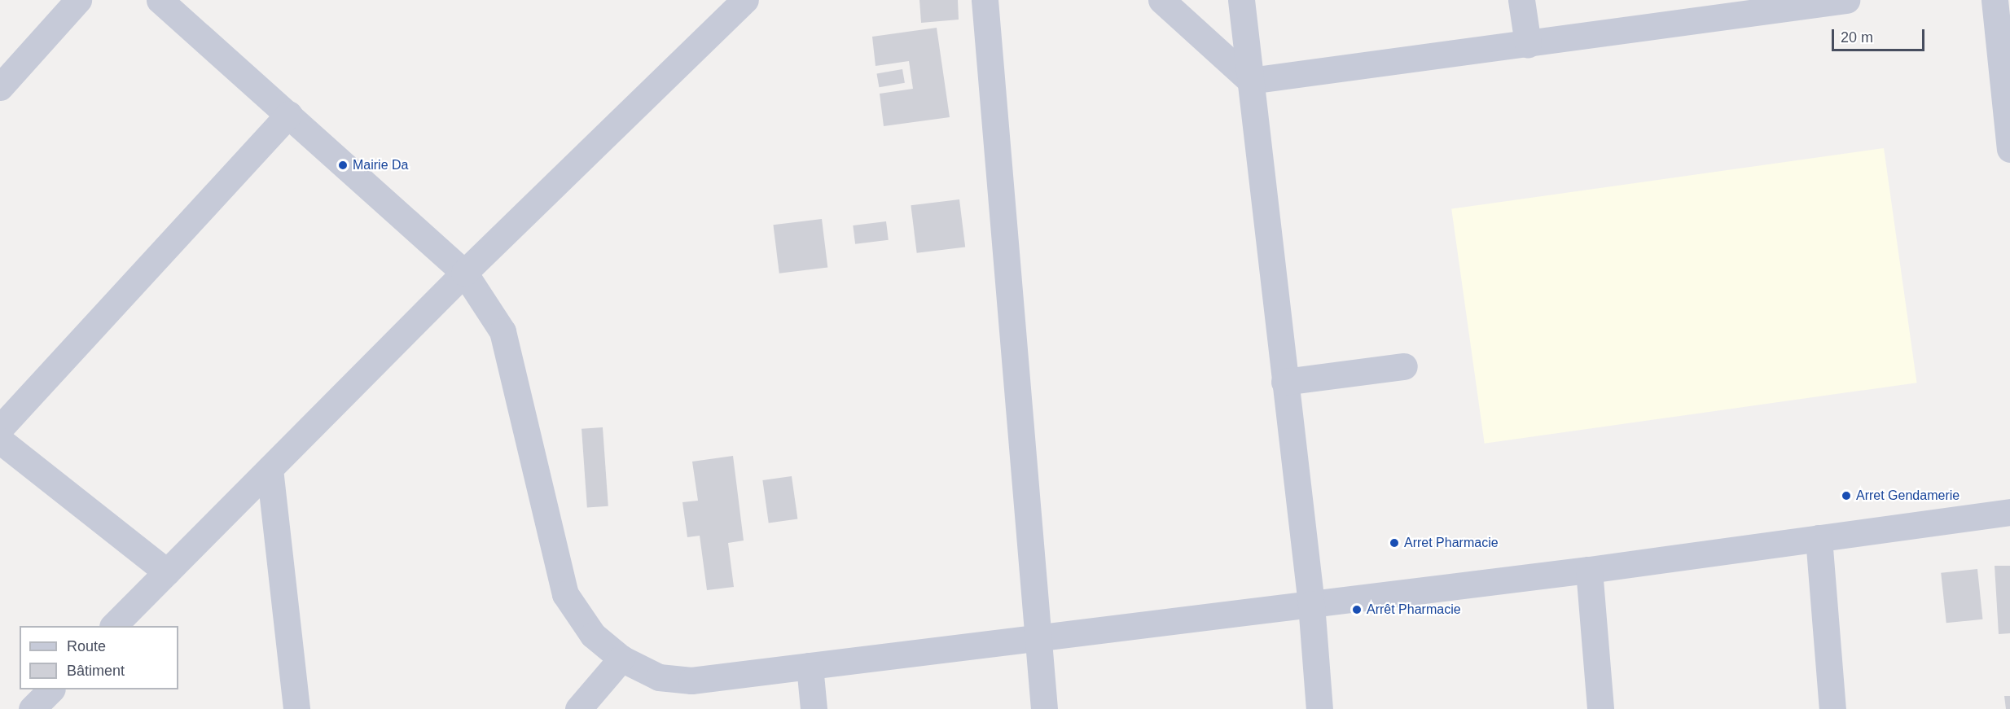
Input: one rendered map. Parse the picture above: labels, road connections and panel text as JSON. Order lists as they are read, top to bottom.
{
  "places": [
    "Mairie Da",
    "Arret Gendamerie",
    "Arret Pharmacie",
    "Arrêt Pharmacie"
  ],
  "legend": ["Route", "Bâtiment"],
  "scale_bar": "20 m"
}
